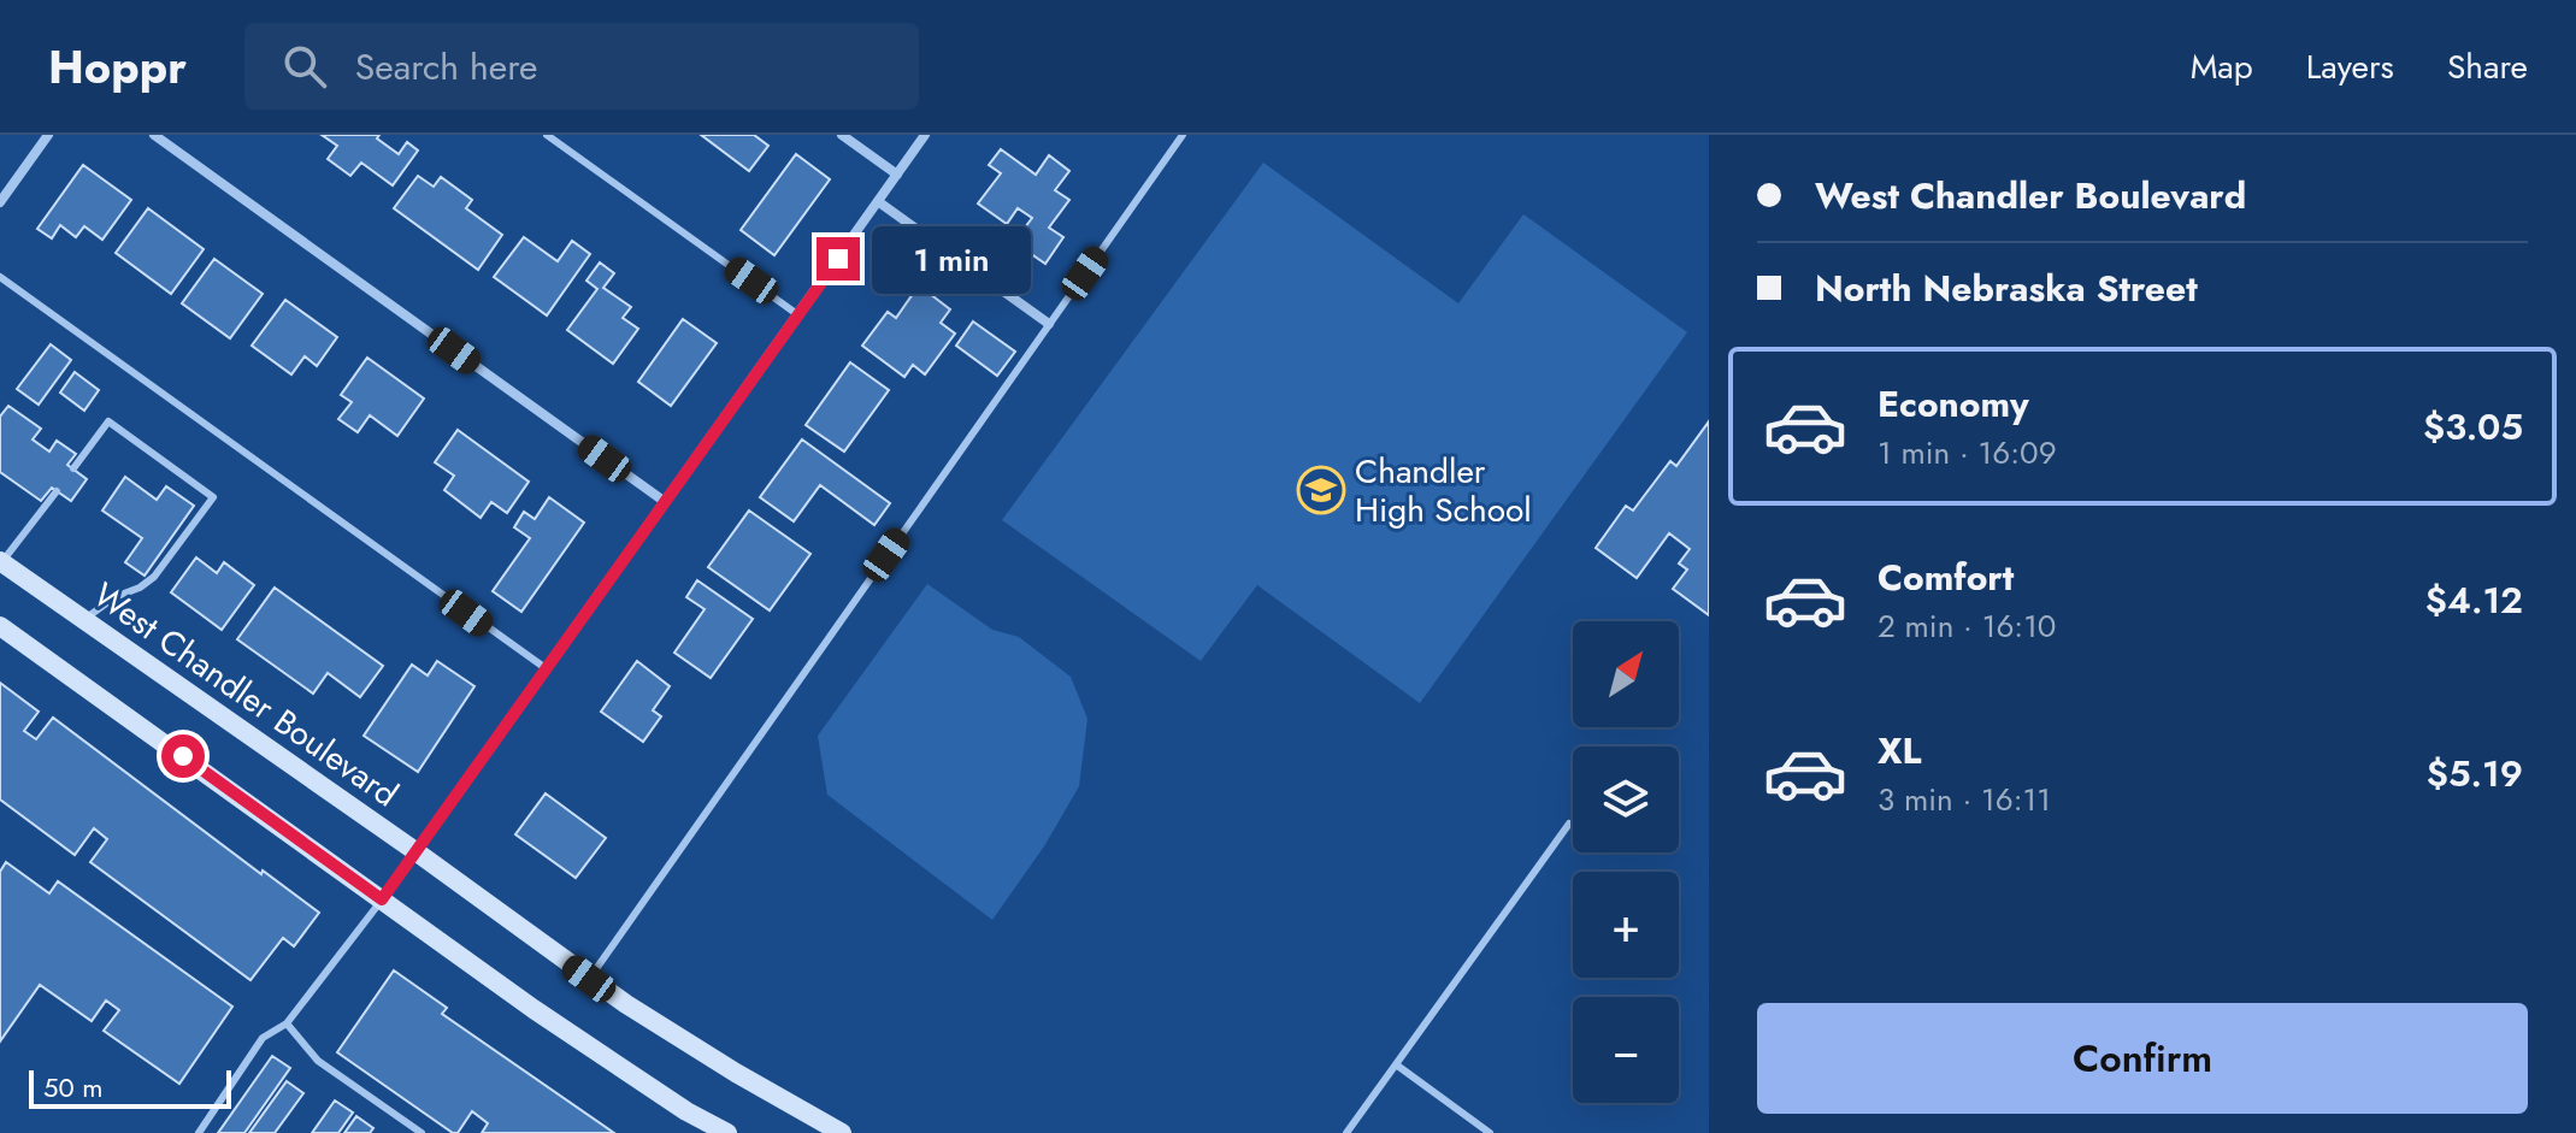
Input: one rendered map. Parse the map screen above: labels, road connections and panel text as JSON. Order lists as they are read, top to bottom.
{
  "streets": {
    "main road": ["West Chandler Boulevard"]
  },
  "places": {
    "school or university": ["Chandler High School"]
  },
  "scale_bar": "50 m",
  "north": "top right",
  "page": {
    "header": "Hoppr",
    "search": "Search here",
    "nav": ["Map", "Layers", "Share"],
    "banner": ["West Chandler Boulevard", "North Nebraska Street"],
    "bubble": "1 min",
    "list": [
      {
        "name": "Economy",
        "note": "1 min · 16:09",
        "value": "$3.05"
      },
      {
        "name": "Comfort",
        "note": "2 min · 16:10",
        "value": "$4.12"
      },
      {
        "name": "XL",
        "note": "3 min · 16:11",
        "value": "$5.19"
      }
    ],
    "map_buttons": ["+", "−"],
    "buttons": "Confirm",
    "scale": "50 m"
  }
}
